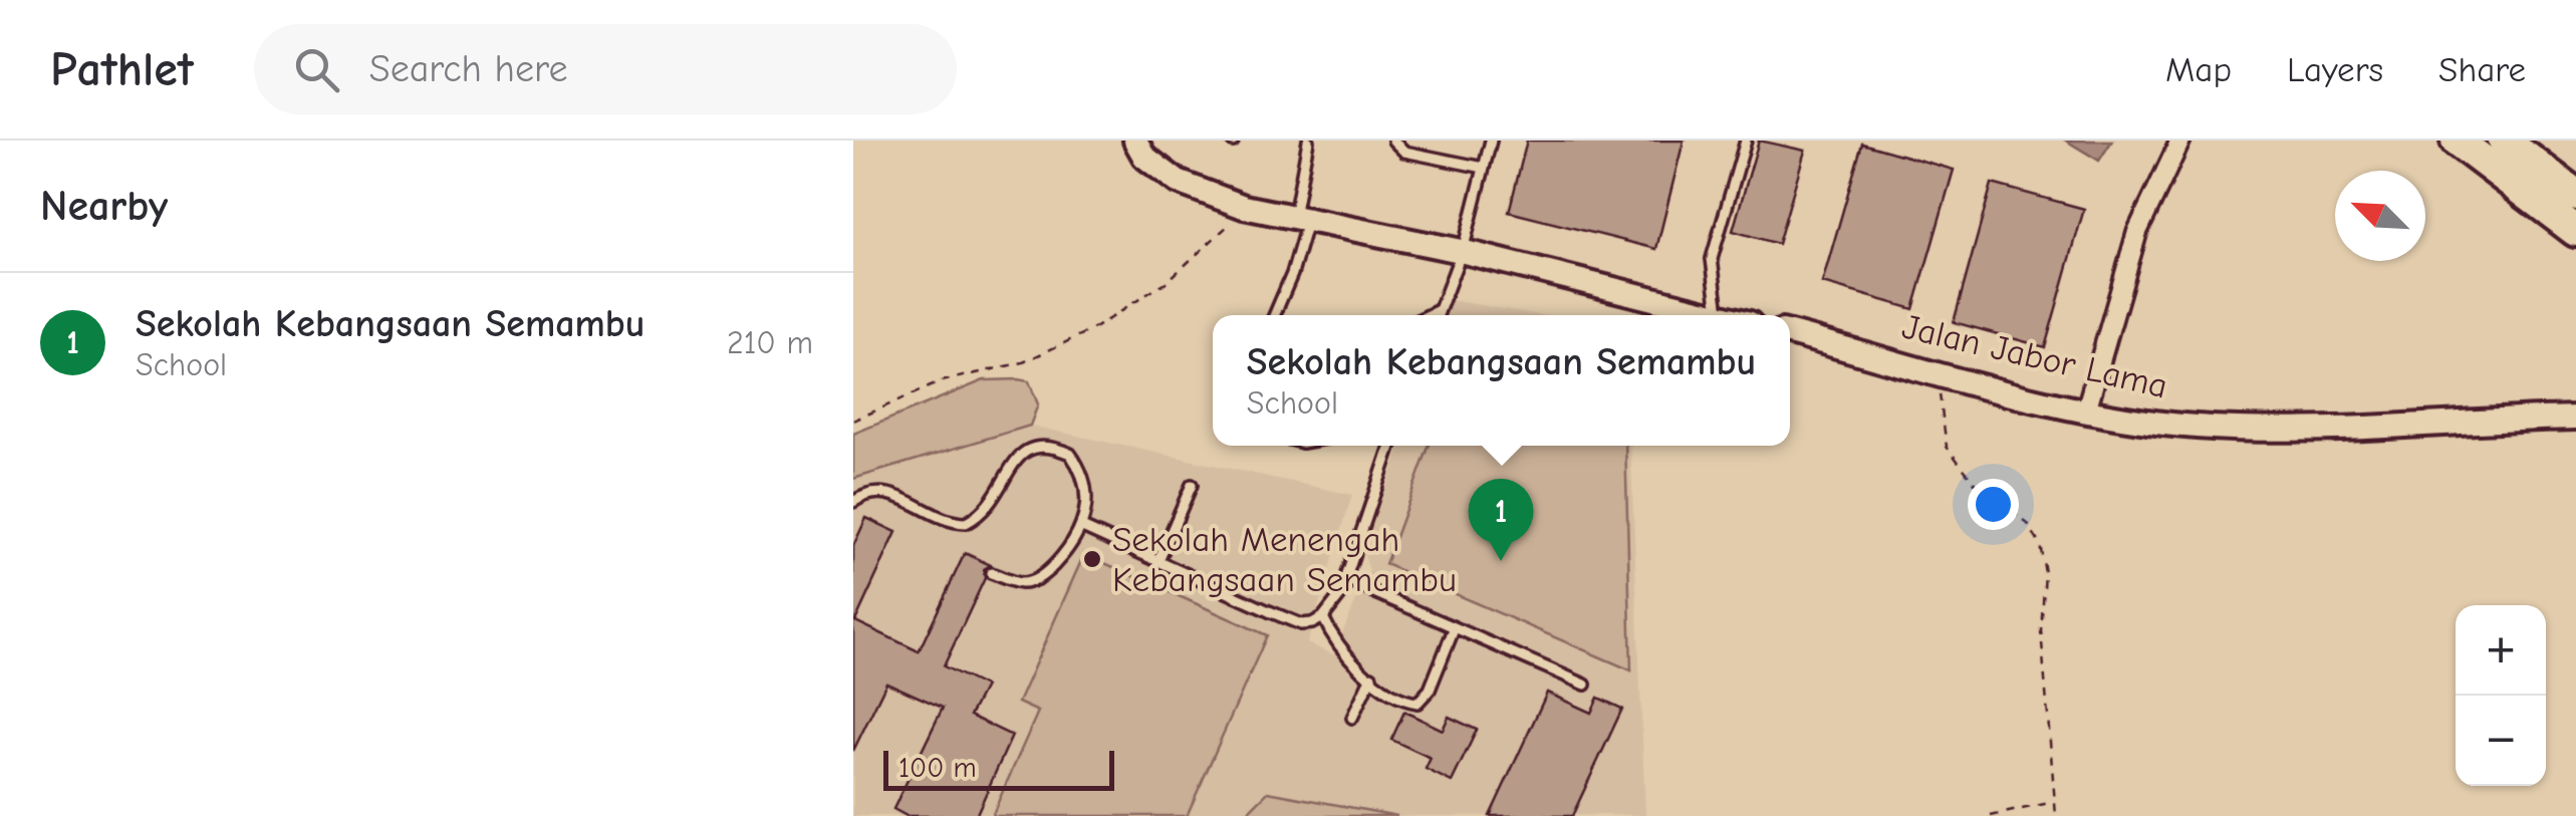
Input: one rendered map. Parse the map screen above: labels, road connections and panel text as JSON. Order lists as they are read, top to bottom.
{
  "streets": {
    "street": ["Jalan Jabor Lama"]
  },
  "places": ["Sekolah Menengah Kebangsaan Semambu"],
  "scale_bar": "100 m",
  "north": "top left",
  "page": {
    "header": "Pathlet",
    "search": "Search here",
    "nav": ["Map", "Layers", "Share"],
    "heading": "Nearby",
    "list": [
      {
        "mark": "1",
        "name": "Sekolah Kebangsaan Semambu",
        "note": "School",
        "value": "210 m"
      }
    ],
    "popup": ["Sekolah Kebangsaan Semambu", "School"],
    "pins": "1",
    "map_buttons": ["+", "−"],
    "scale": "100 m"
  }
}
